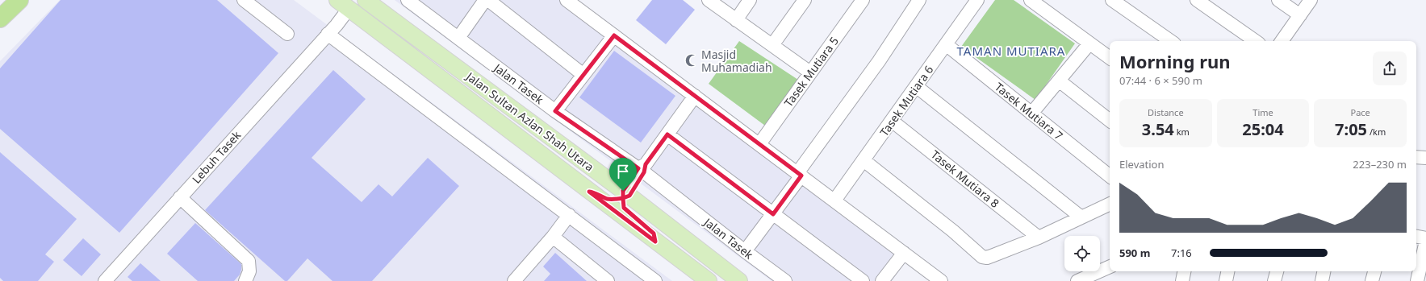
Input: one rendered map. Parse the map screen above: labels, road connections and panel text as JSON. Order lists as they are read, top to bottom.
{
  "streets": {
    "main road": ["Jalan Sultan Azlan Shah Utara"],
    "street": [
      "Tasek Mutiara 5",
      "Jalan Tasek",
      "Tasek Mutiara 6",
      "Tasek Mutiara 7",
      "Lebuh Tasek",
      "Tasek Mutiara 8"
    ]
  },
  "crossings": [
    ["Tasek Mutiara 6", "Tasek Mutiara 7"],
    ["Tasek Mutiara 6", "Tasek Mutiara 8"],
    ["Jalan Sultan Azlan Shah Utara", "Lebuh Tasek"]
  ],
  "districts": ["TAMAN MUTIARA"],
  "places": {
    "mosque": ["Masjid Muhamadiah"]
  },
  "page": {
    "heading": ["Morning run", "07:44 · 6 × 590 m"],
    "stats": [
      ["Distance", "3.54 km"],
      ["Time", "25:04"],
      ["Pace", "7:05 /km"]
    ],
    "chart": ["Elevation", "223–230 m"],
    "list": [
      {
        "name": "590 m",
        "note": "7:16"
      }
    ]
  }
}
